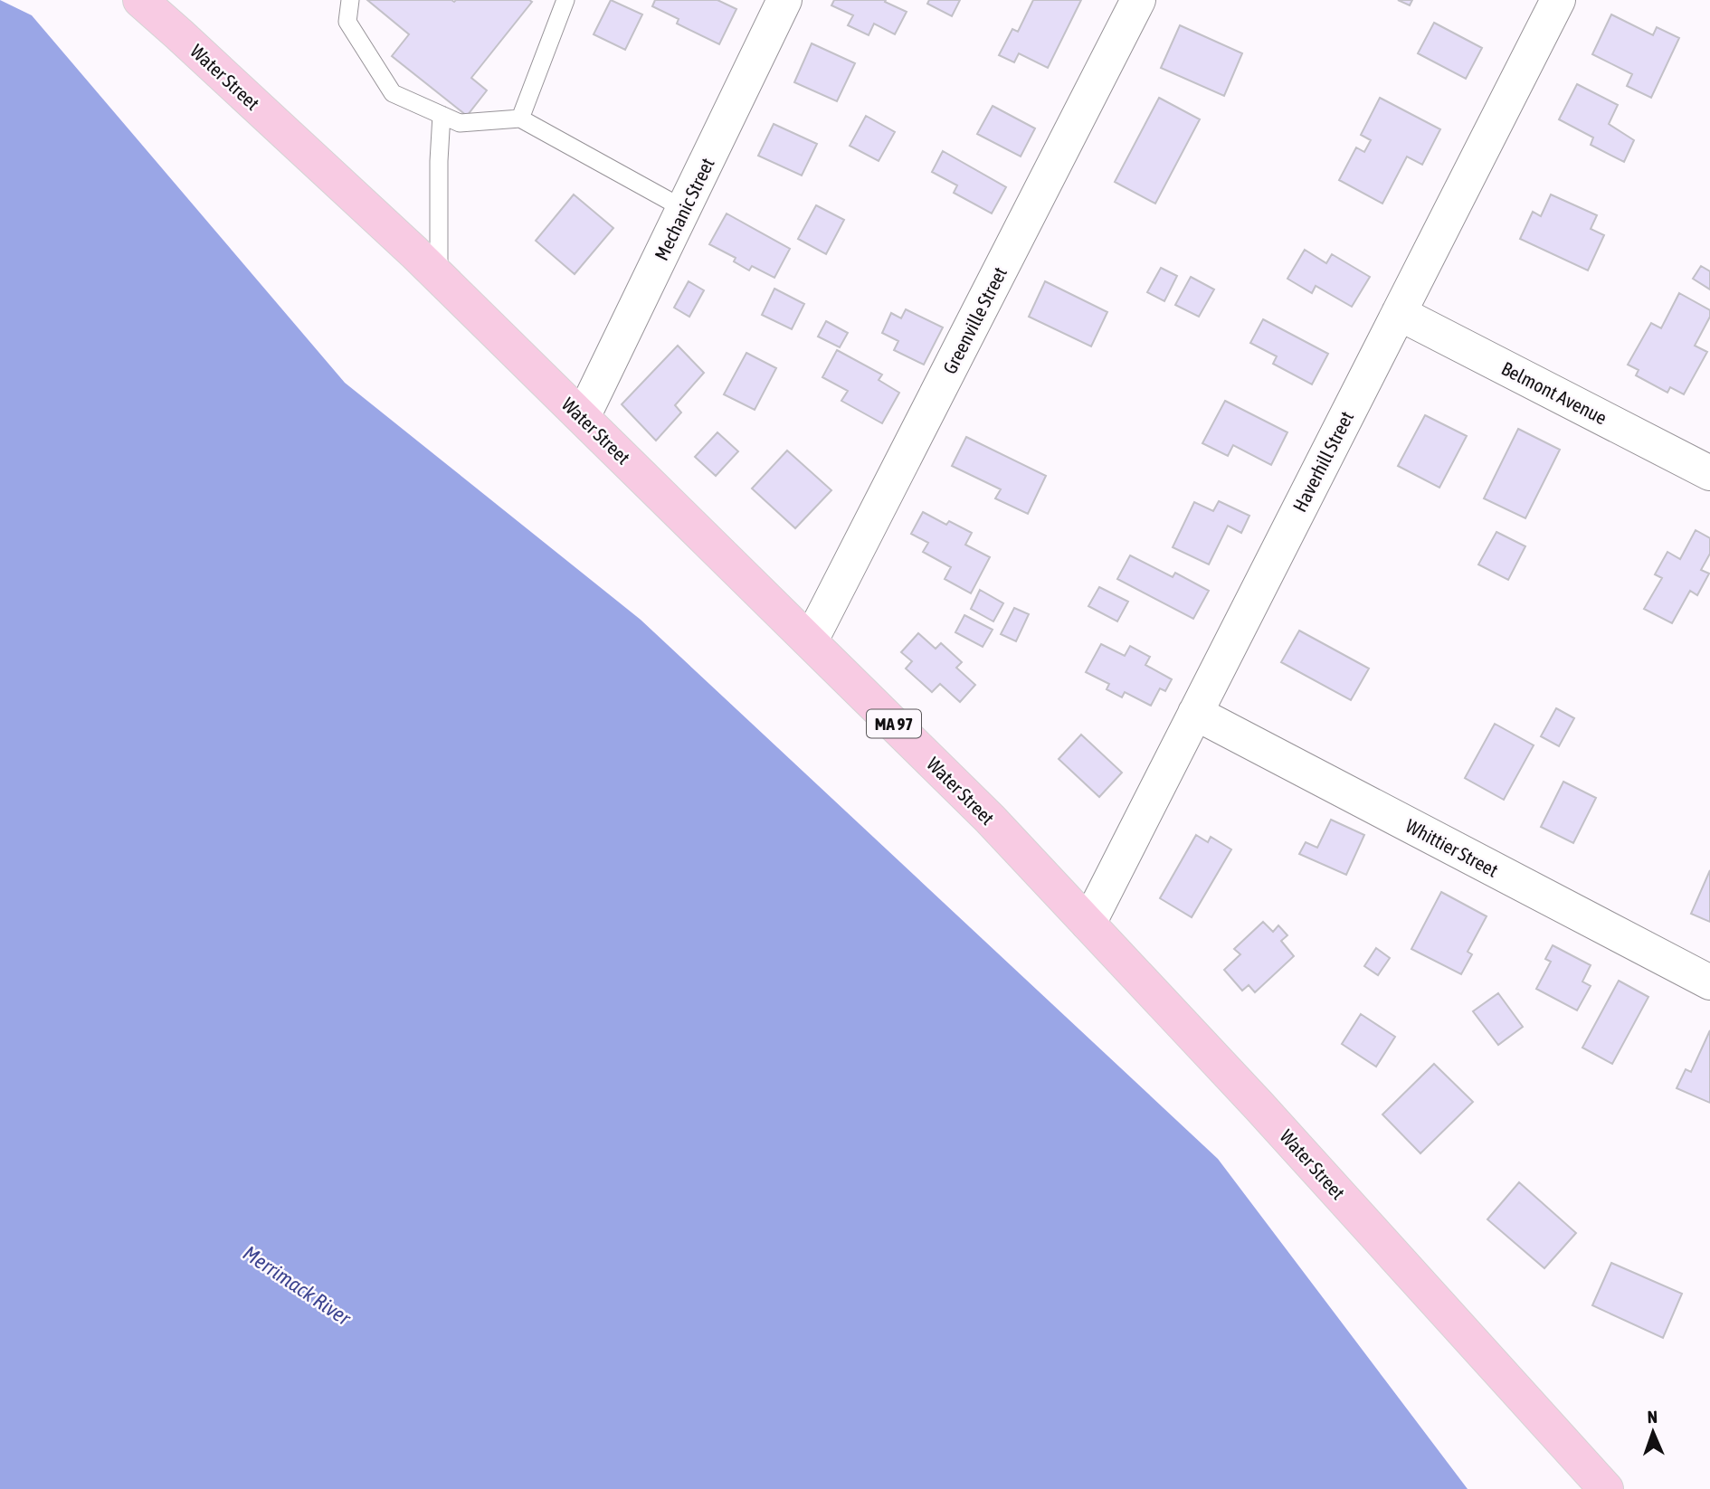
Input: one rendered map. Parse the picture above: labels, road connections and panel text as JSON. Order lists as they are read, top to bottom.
{
  "streets": {
    "main road": ["Water Street", "MA 97"],
    "street": [
      "Mechanic Street",
      "Greenville Street",
      "Belmont Avenue",
      "Haverhill Street",
      "Whittier Street"
    ]
  },
  "crossings": [
    ["Water Street", "Mechanic Street"],
    ["Water Street", "Greenville Street"],
    ["Water Street", "Haverhill Street"],
    ["Belmont Avenue", "Haverhill Street"],
    ["Haverhill Street", "Whittier Street"]
  ],
  "water": ["Merrimack River"],
  "north": "top"
}
